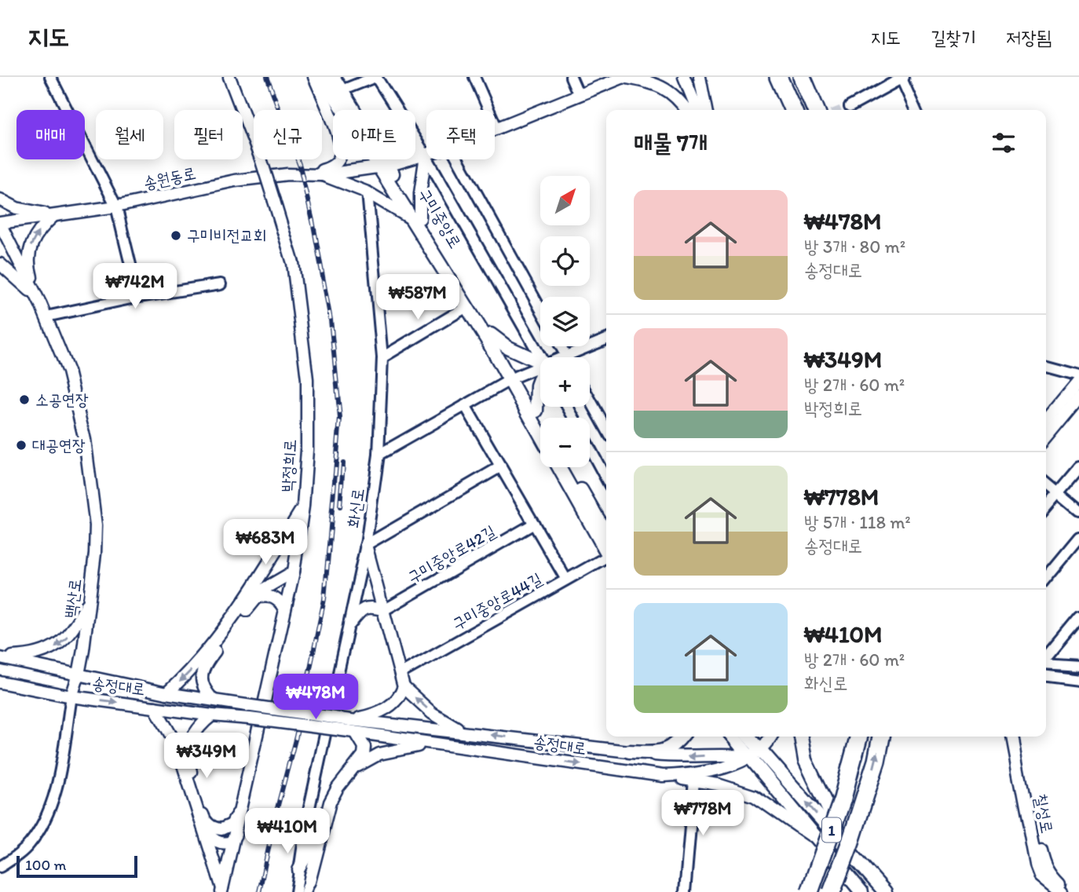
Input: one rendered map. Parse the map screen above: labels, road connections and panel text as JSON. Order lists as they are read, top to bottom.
{
  "streets": {
    "highway": ["1"],
    "main road": ["구미중앙로"],
    "street": [
      "송원동로",
      "박정희로",
      "화신로",
      "구미중앙로42길",
      "백산로",
      "구미중앙로44길",
      "송정대로",
      "칠성로"
    ]
  },
  "crossings": [
    ["송원동로", "구미중앙로"],
    ["송원동로", "백산로"],
    ["백산로", "송정대로"]
  ],
  "places": ["구미비전교회", "소공연장", "대공연장"],
  "scale_bar": "100 m",
  "north": "top right",
  "page": {
    "header": "지도",
    "nav": ["지도", "길찾기", "저장됨"],
    "chip": [
      "매매",
      "월세",
      "필터",
      "신규",
      "아파트",
      "주택"
    ],
    "heading": "매물 7개",
    "map_buttons": ["+", "−"],
    "list": [
      {
        "name": "₩478M",
        "note": "방 3개 · 80 m² · 송정대로"
      },
      {
        "name": "₩349M",
        "note": "방 2개 · 60 m² · 박정희로"
      },
      {
        "name": "₩778M",
        "note": "방 5개 · 118 m² · 송정대로"
      },
      {
        "name": "₩410M",
        "note": "방 2개 · 60 m² · 화신로"
      }
    ],
    "price": [
      "₩742M",
      "₩587M",
      "₩683M",
      "₩478M",
      "₩349M",
      "₩778M",
      "₩410M"
    ],
    "scale": "100 m"
  }
}
